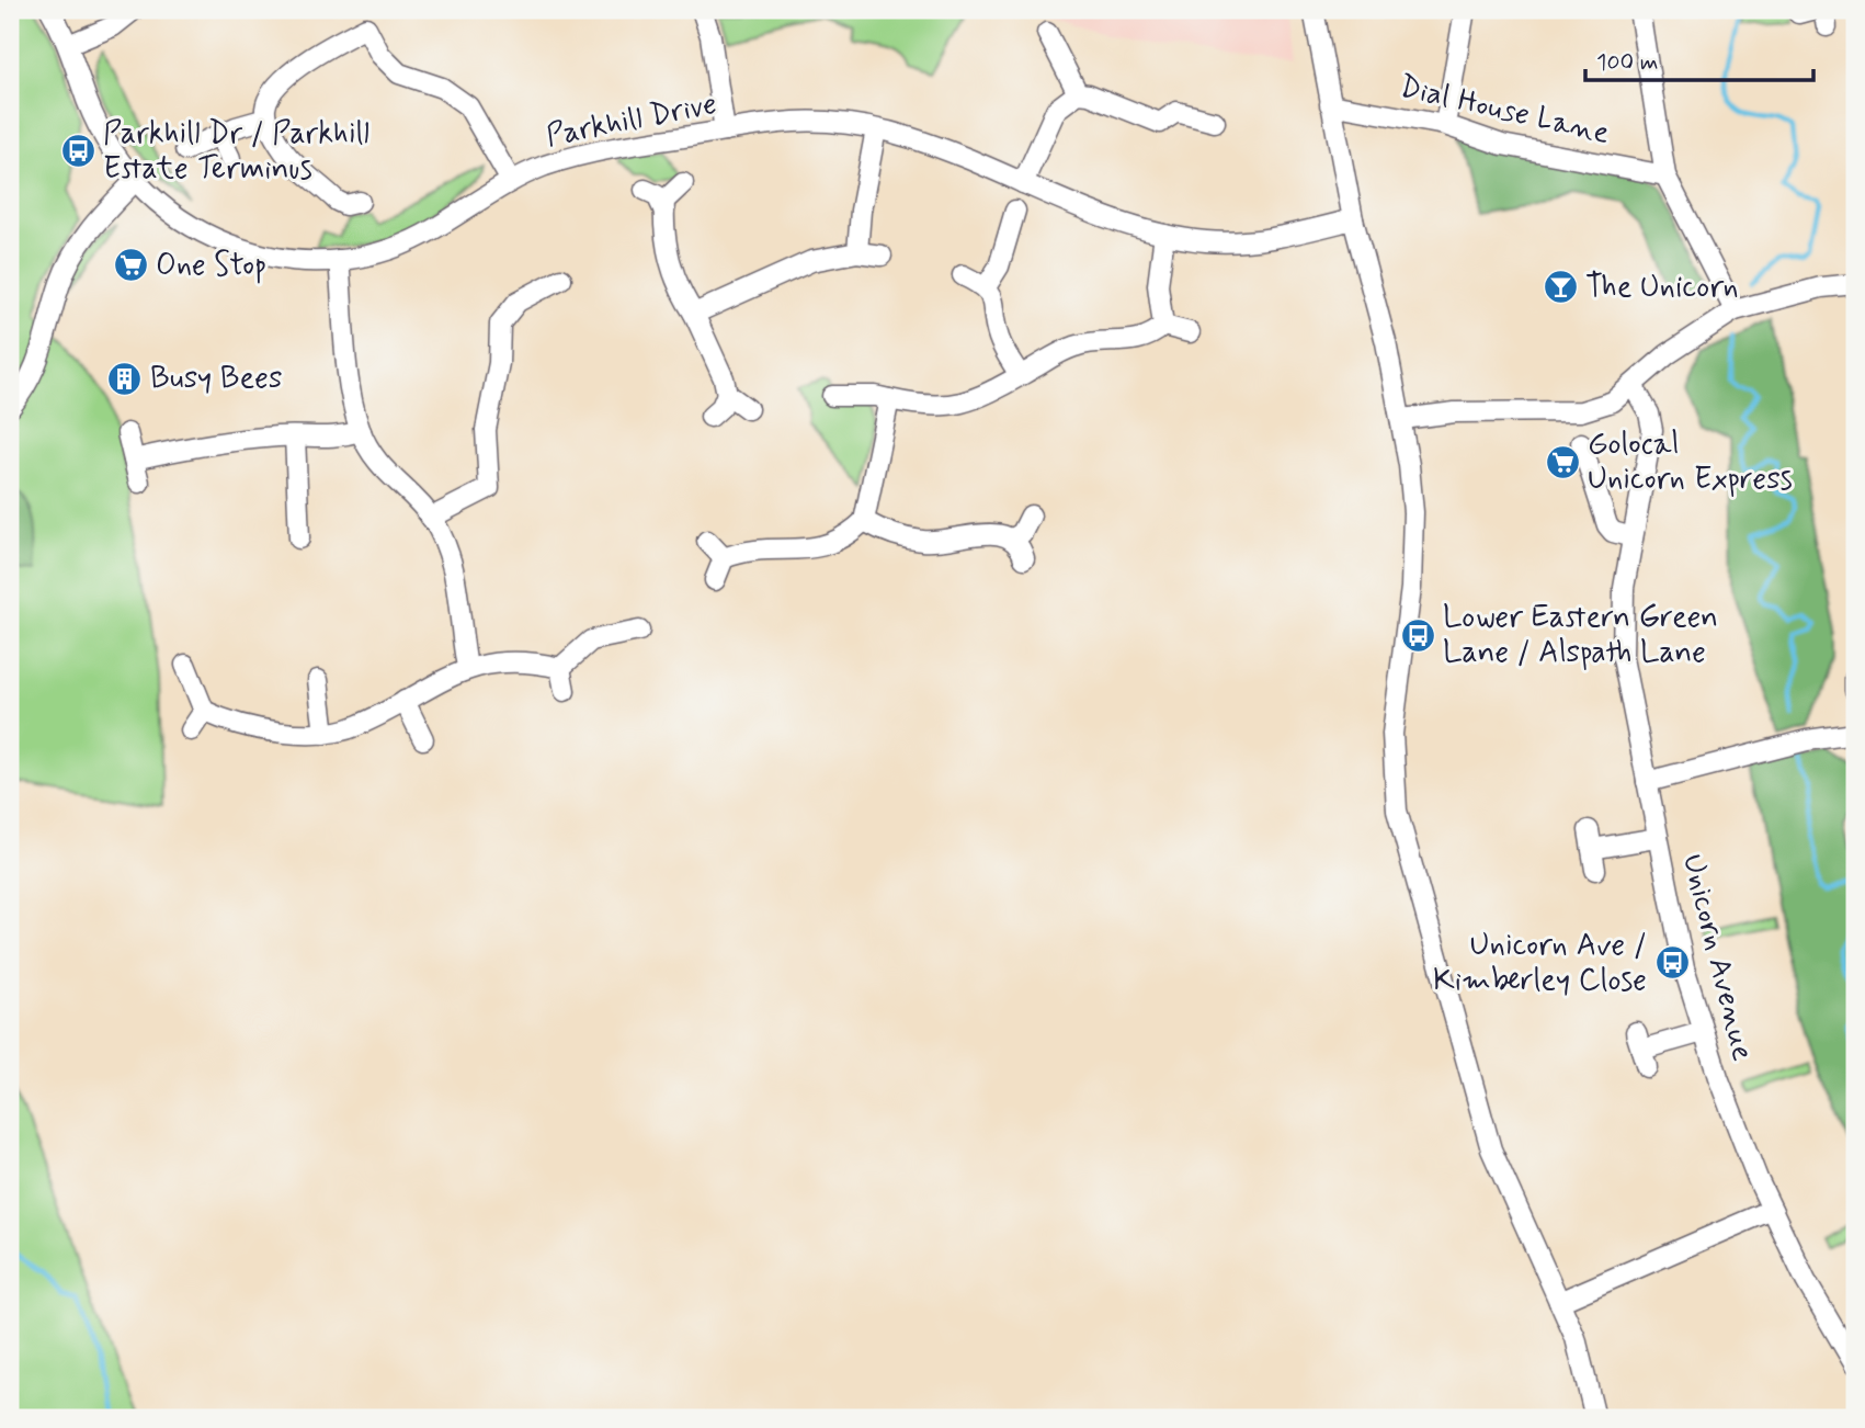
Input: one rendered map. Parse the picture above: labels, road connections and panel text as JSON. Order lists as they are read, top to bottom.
{
  "streets": {
    "street": ["Dial House Lane", "Parkhill Drive", "Unicorn Avenue"]
  },
  "places": {
    "bus stop": ["Parkhill Dr / Parkhill Estate Terminus", "Lower Eastern Green Lane / Alspath Lane", "Unicorn Ave / Kimberley Close"],
    "supermarket": ["One Stop", "Golocal Unicorn Express"],
    "bar": ["The Unicorn"],
    "building": ["Busy Bees"]
  },
  "scale_bar": "100 m"
}
